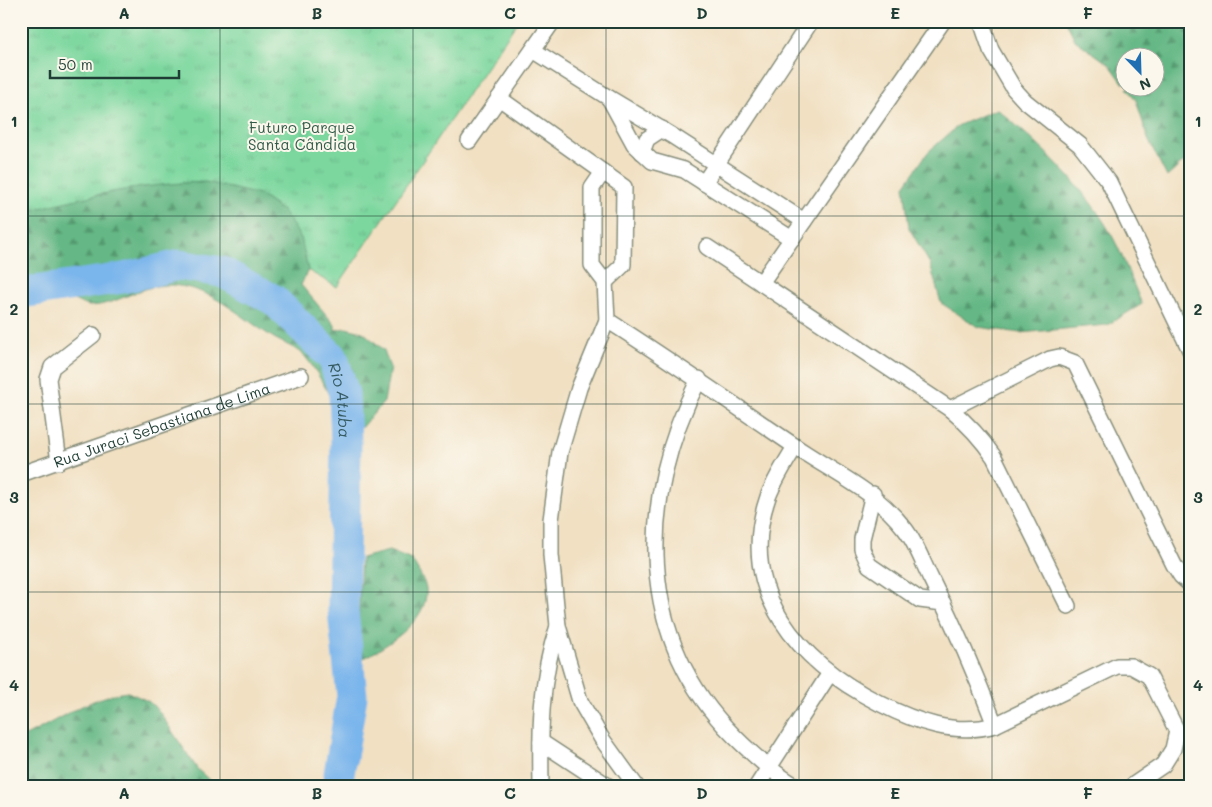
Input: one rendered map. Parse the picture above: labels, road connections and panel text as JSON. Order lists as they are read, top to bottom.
{
  "streets": {
    "street": ["Rua Juraci Sebastiana de Lima"]
  },
  "water": ["Rio Atuba"],
  "parks": ["Futuro Parque Santa Cândida"],
  "scale_bar": "50 m",
  "north": "bottom right",
  "grid": {
    "columns": [
      "A",
      "B",
      "C",
      "D",
      "E",
      "F"
    ],
    "rows": [
      "1",
      "2",
      "3",
      "4"
    ]
  }
}
